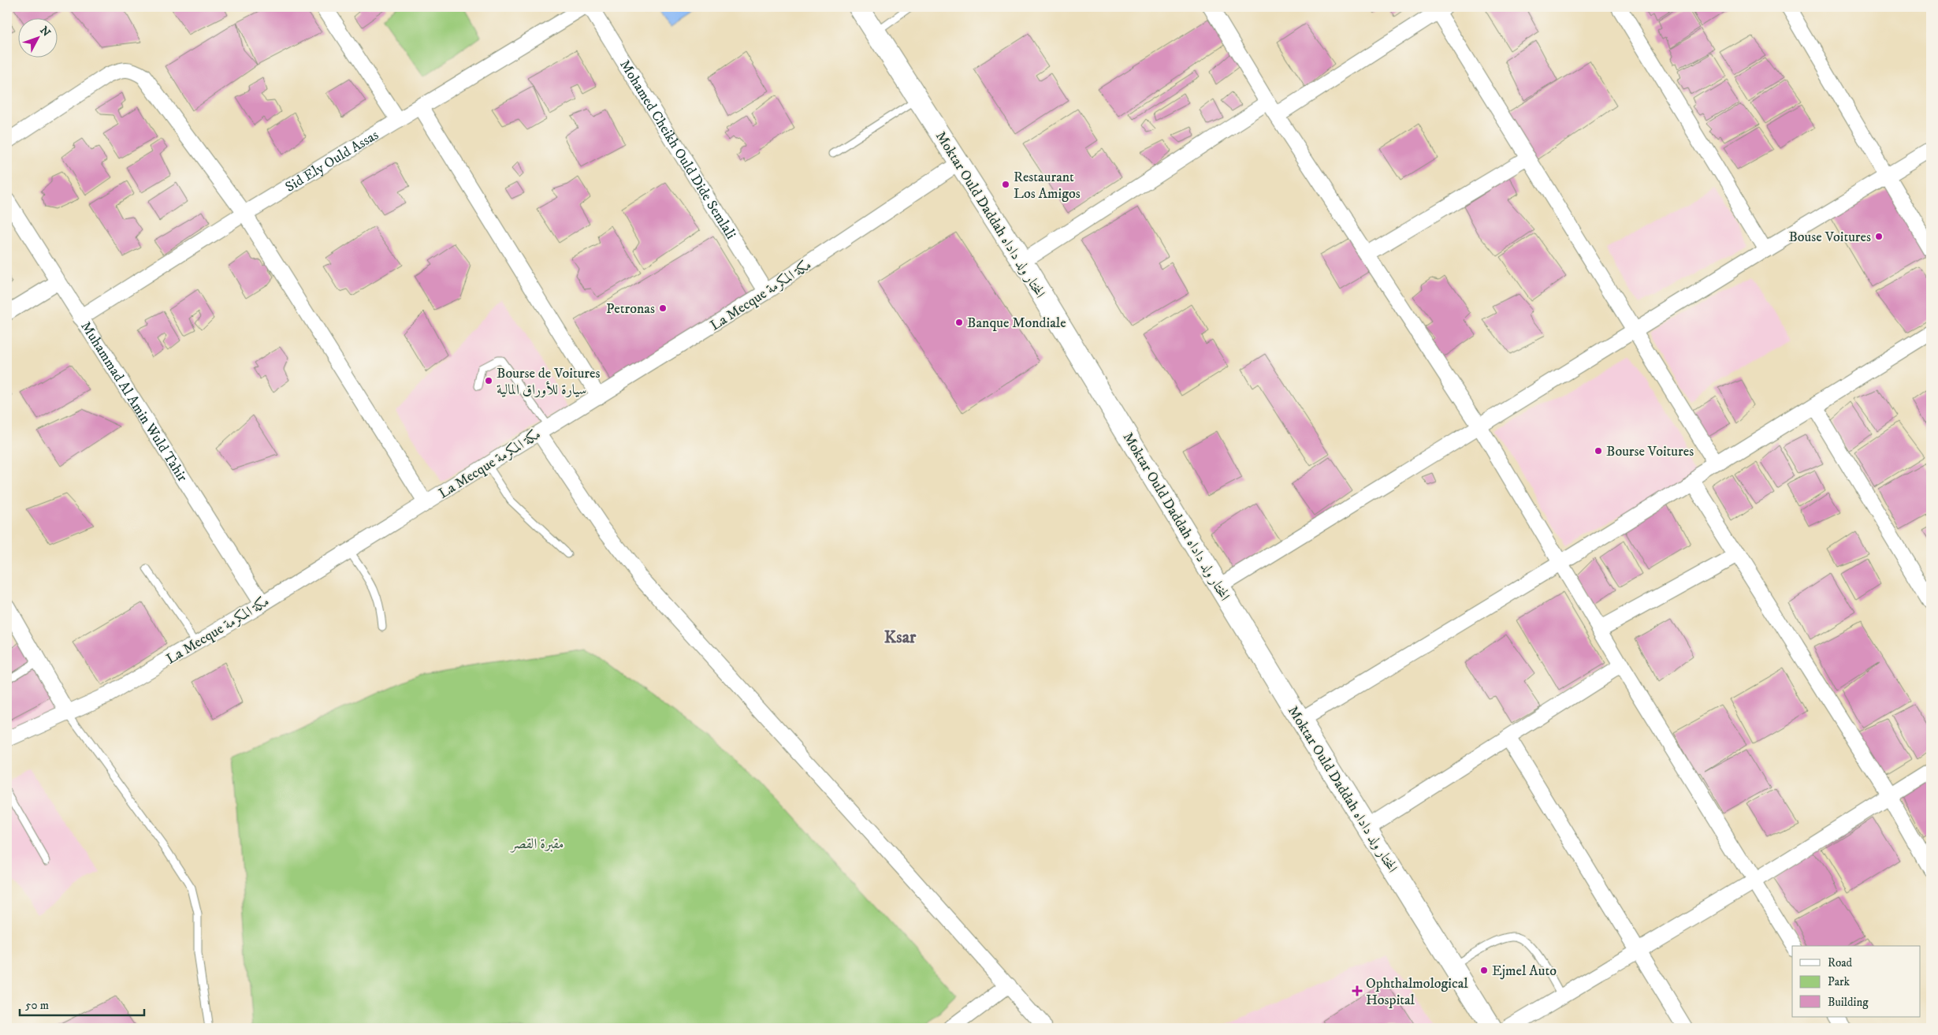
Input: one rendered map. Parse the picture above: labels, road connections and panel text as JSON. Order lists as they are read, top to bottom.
{
  "streets": {
    "main road": ["Moktar Ould Daddah المختار ولد داداه"],
    "street": [
      "Mohamed Cheikh Ould Dide Semlali",
      "Sid Ely Ould Assas",
      "La Mecque مكة المكرمة",
      "Muhammad Al Amin Wuld Tahir"
    ]
  },
  "crossings": [
    ["Mohamed Cheikh Ould Dide Semlali", "La Mecque مكة المكرمة"],
    ["Sid Ely Ould Assas", "Muhammad Al Amin Wuld Tahir"],
    ["Moktar Ould Daddah المختار ولد داداه", "La Mecque مكة المكرمة"],
    ["La Mecque مكة المكرمة", "Muhammad Al Amin Wuld Tahir"]
  ],
  "districts": ["Ksar"],
  "parks": ["مقبرة القصر"],
  "places": {
    "other": [
      "Restaurant Los Amigos",
      "Bouse Voitures",
      "Petronas",
      "Banque Mondiale",
      "Bourse de Voitures سيارة للأوراق المالية",
      "Bourse Voitures",
      "Ejmel Auto"
    ],
    "health": ["Ophthalmological Hospital"]
  },
  "legend": ["Road", "Park", "Building"],
  "scale_bar": "50 m",
  "north": "top right"
}
